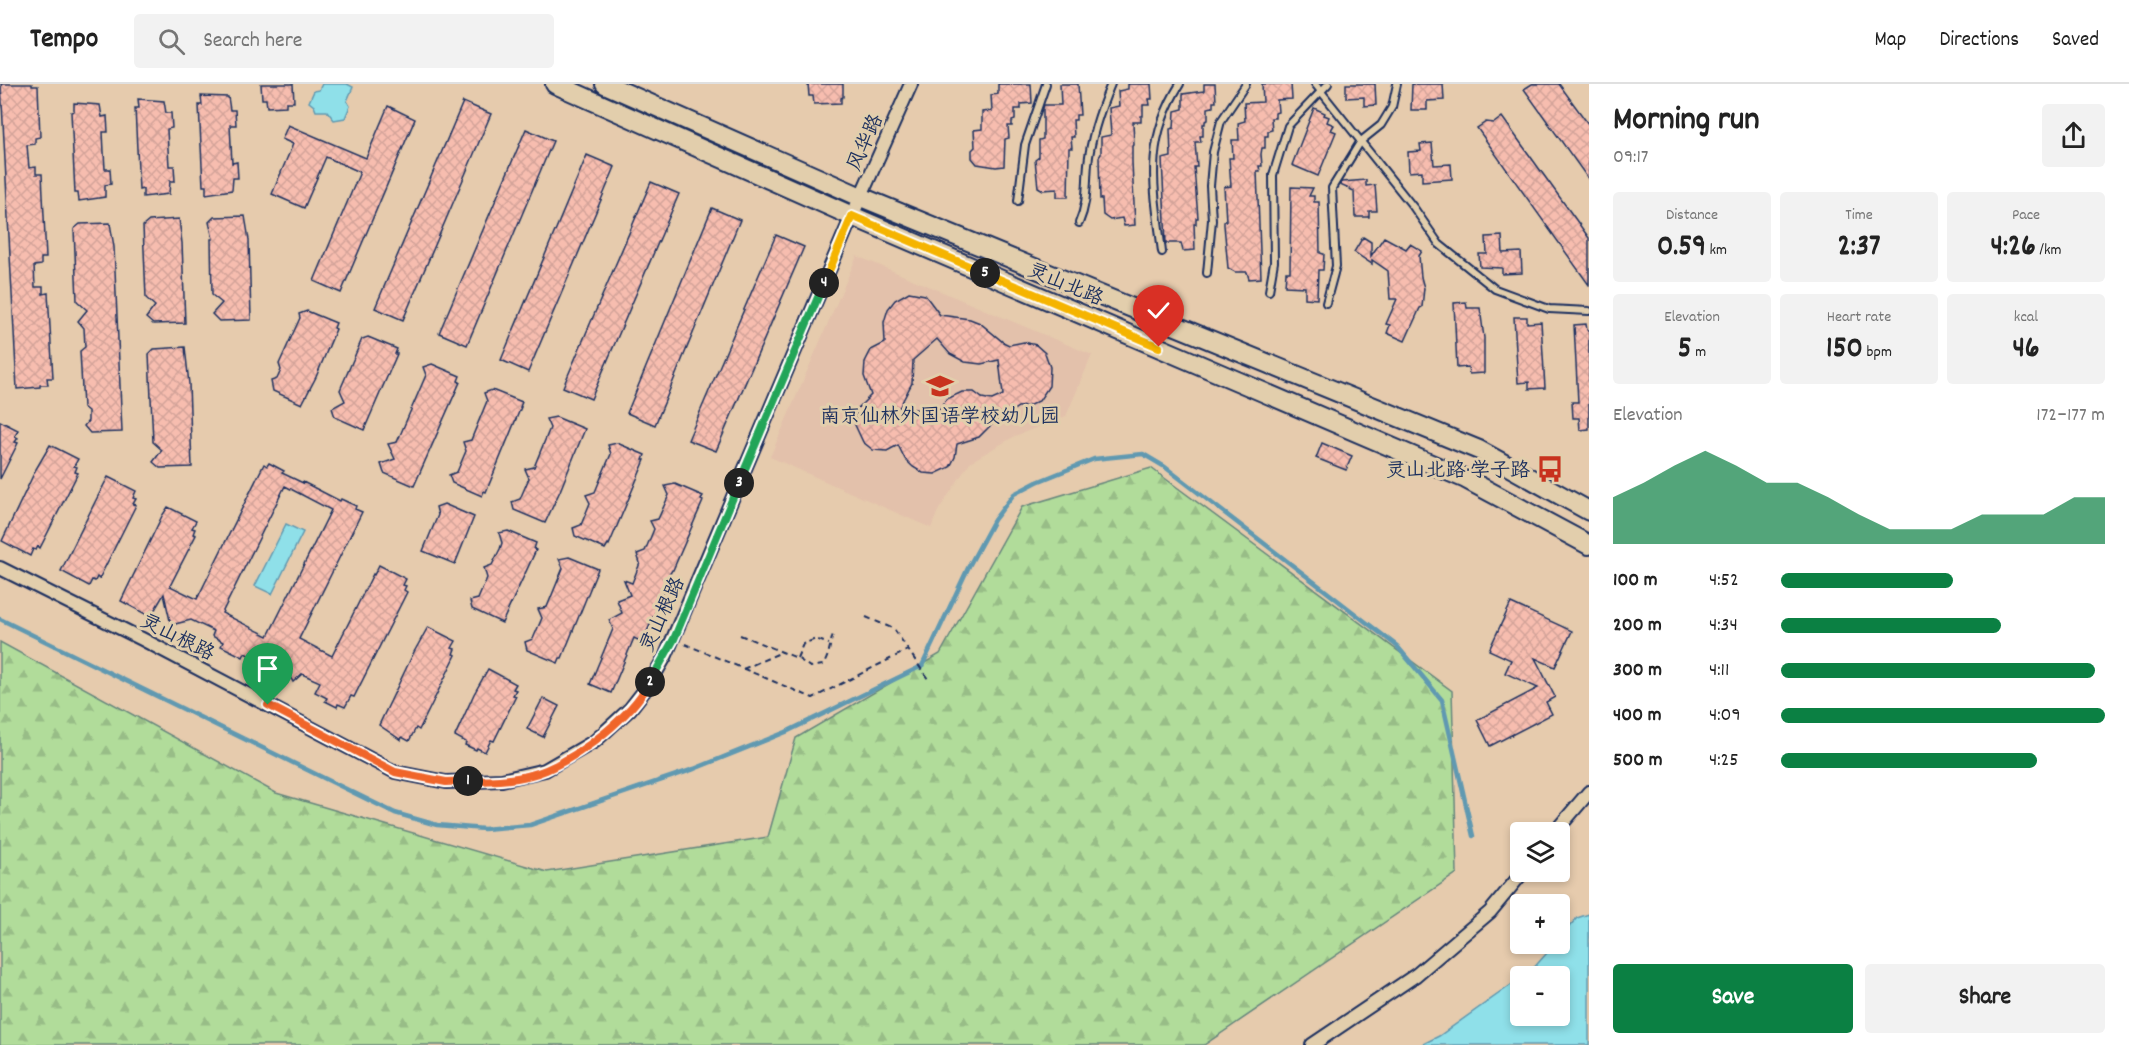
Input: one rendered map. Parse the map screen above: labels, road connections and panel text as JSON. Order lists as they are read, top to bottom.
{
  "streets": {
    "main road": ["灵山北路"],
    "street": ["风华路", "灵山根路"]
  },
  "crossings": [
    ["风华路", "灵山北路"],
    ["风华路", "灵山根路"],
    ["灵山北路", "灵山根路"]
  ],
  "places": {
    "school or university": ["南京仙林外国语学校幼儿园"],
    "bus stop": ["灵山北路·学子路"]
  },
  "page": {
    "header": "Tempo",
    "search": "Search here",
    "nav": ["Map", "Directions", "Saved"],
    "heading": ["Morning run", "09:17"],
    "stats": [
      ["Distance", "0.59 km"],
      ["Time", "2:37"],
      ["Pace", "4:26 /km"],
      ["Elevation", "5 m"],
      ["Heart rate", "150 bpm"],
      ["kcal", "46"]
    ],
    "pins": [
      "5",
      "4",
      "3",
      "2",
      "1"
    ],
    "chart": ["Elevation", "172–177 m"],
    "list": [
      {
        "name": "100 m",
        "note": "4:52"
      },
      {
        "name": "200 m",
        "note": "4:34"
      },
      {
        "name": "300 m",
        "note": "4:11"
      },
      {
        "name": "400 m",
        "note": "4:09"
      },
      {
        "name": "500 m",
        "note": "4:25"
      }
    ],
    "map_buttons": ["+", "−"],
    "buttons": ["Save", "Share"]
  }
}
